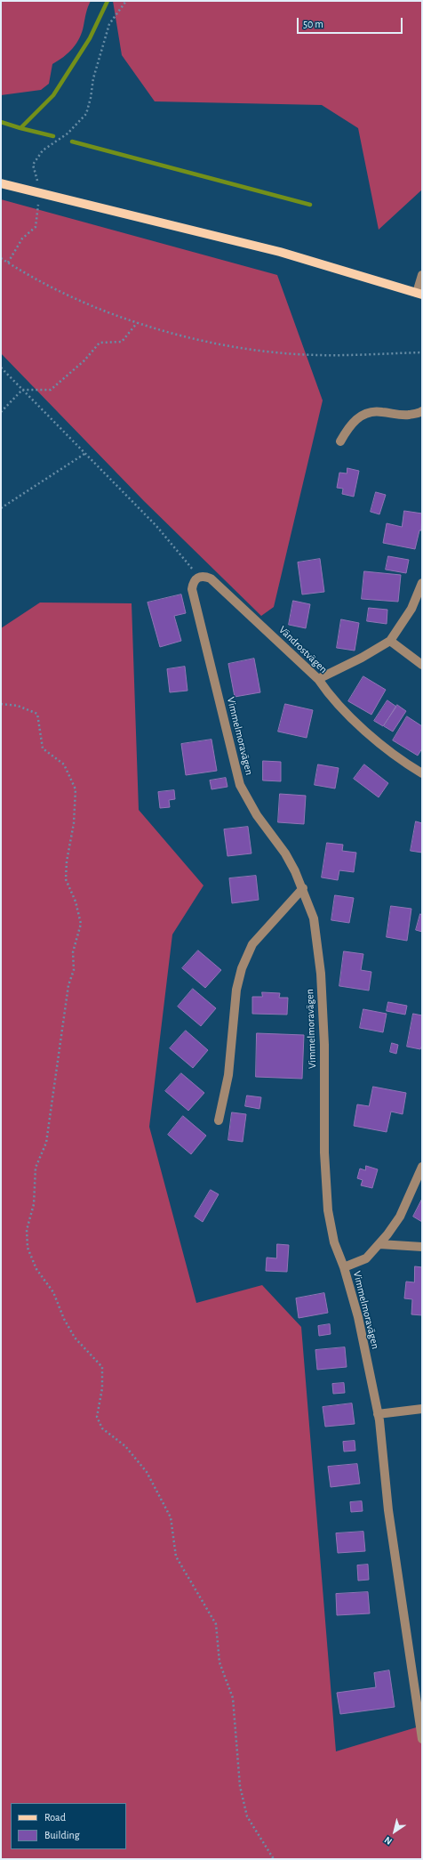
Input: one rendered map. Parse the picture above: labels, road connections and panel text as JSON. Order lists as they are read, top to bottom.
{
  "streets": {
    "street": ["Vändrostvägen", "Vimmelmoravägen"]
  },
  "crossings": [
    ["Vändrostvägen", "Vimmelmoravägen"]
  ],
  "legend": ["Road", "Building"],
  "scale_bar": "50 m",
  "north": "bottom left"
}
